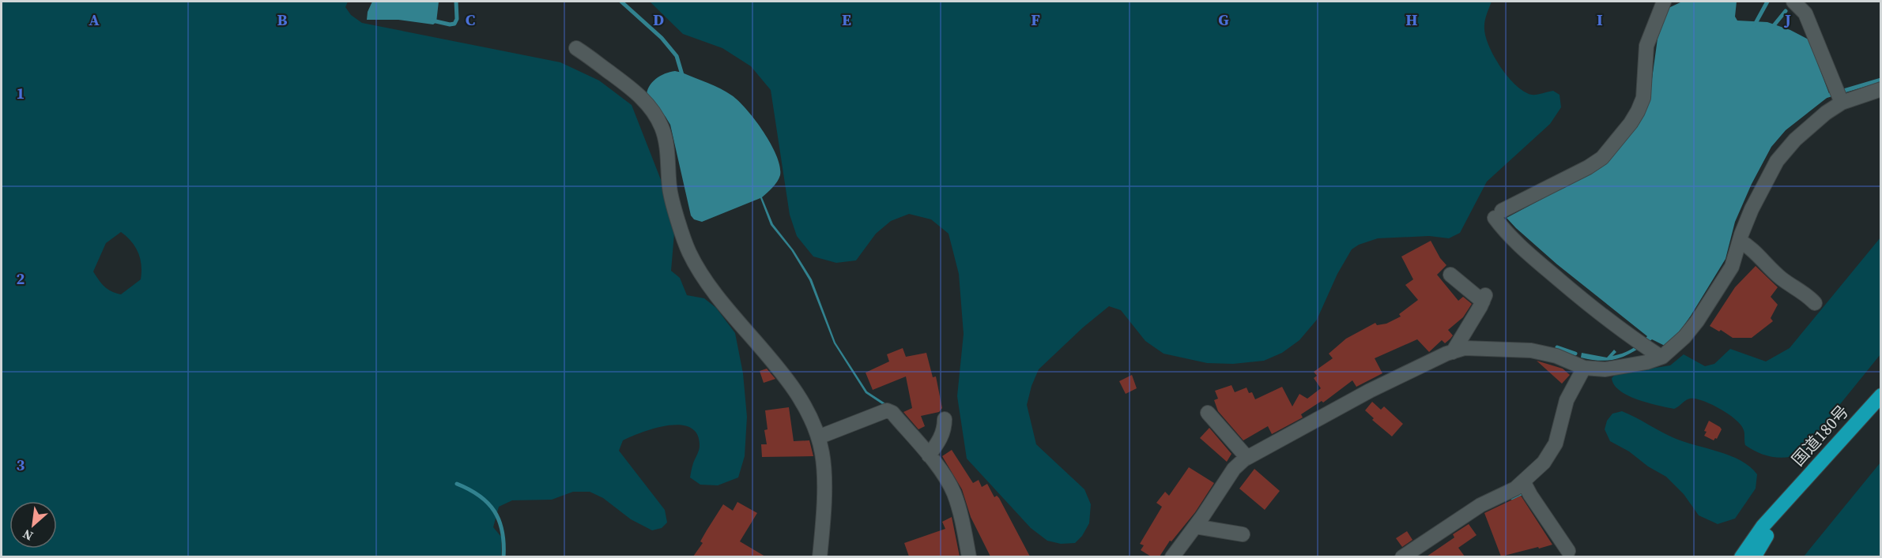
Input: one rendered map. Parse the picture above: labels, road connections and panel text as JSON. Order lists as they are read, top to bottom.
{
  "streets": {
    "highway": ["国道180号"]
  },
  "north": "bottom left",
  "grid": {
    "columns": [
      "A",
      "B",
      "C",
      "D",
      "E",
      "F",
      "G",
      "H",
      "I",
      "J"
    ],
    "rows": ["1", "2", "3"]
  }
}
